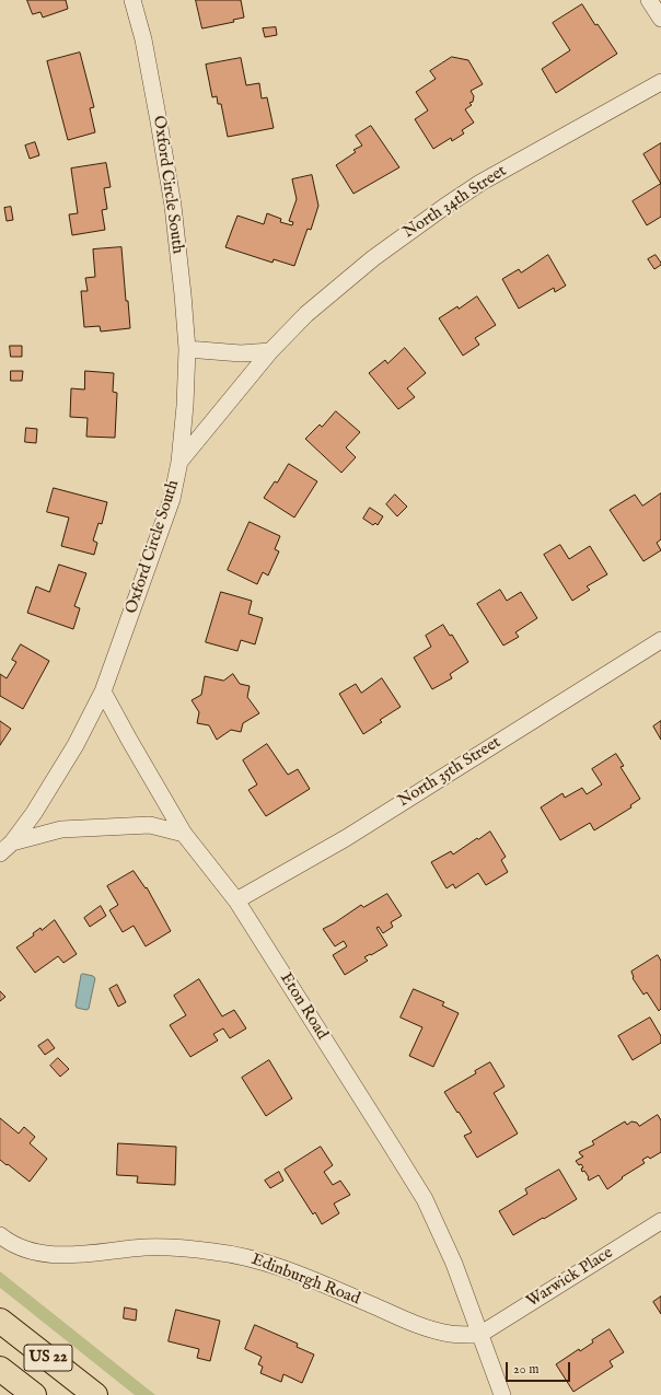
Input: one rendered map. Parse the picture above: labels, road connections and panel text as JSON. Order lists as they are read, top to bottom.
{
  "streets": {
    "highway": ["US 22"],
    "street": [
      "Oxford Circle South",
      "North 34th Street",
      "North 35th Street",
      "Eton Road",
      "Warwick Place",
      "Edinburgh Road"
    ]
  },
  "crossings": [
    ["Oxford Circle South", "North 34th Street"],
    ["Oxford Circle South", "Eton Road"],
    ["North 35th Street", "Eton Road"],
    ["Eton Road", "Warwick Place"],
    ["Eton Road", "Edinburgh Road"],
    ["Warwick Place", "Edinburgh Road"]
  ],
  "scale_bar": "20 m"
}
